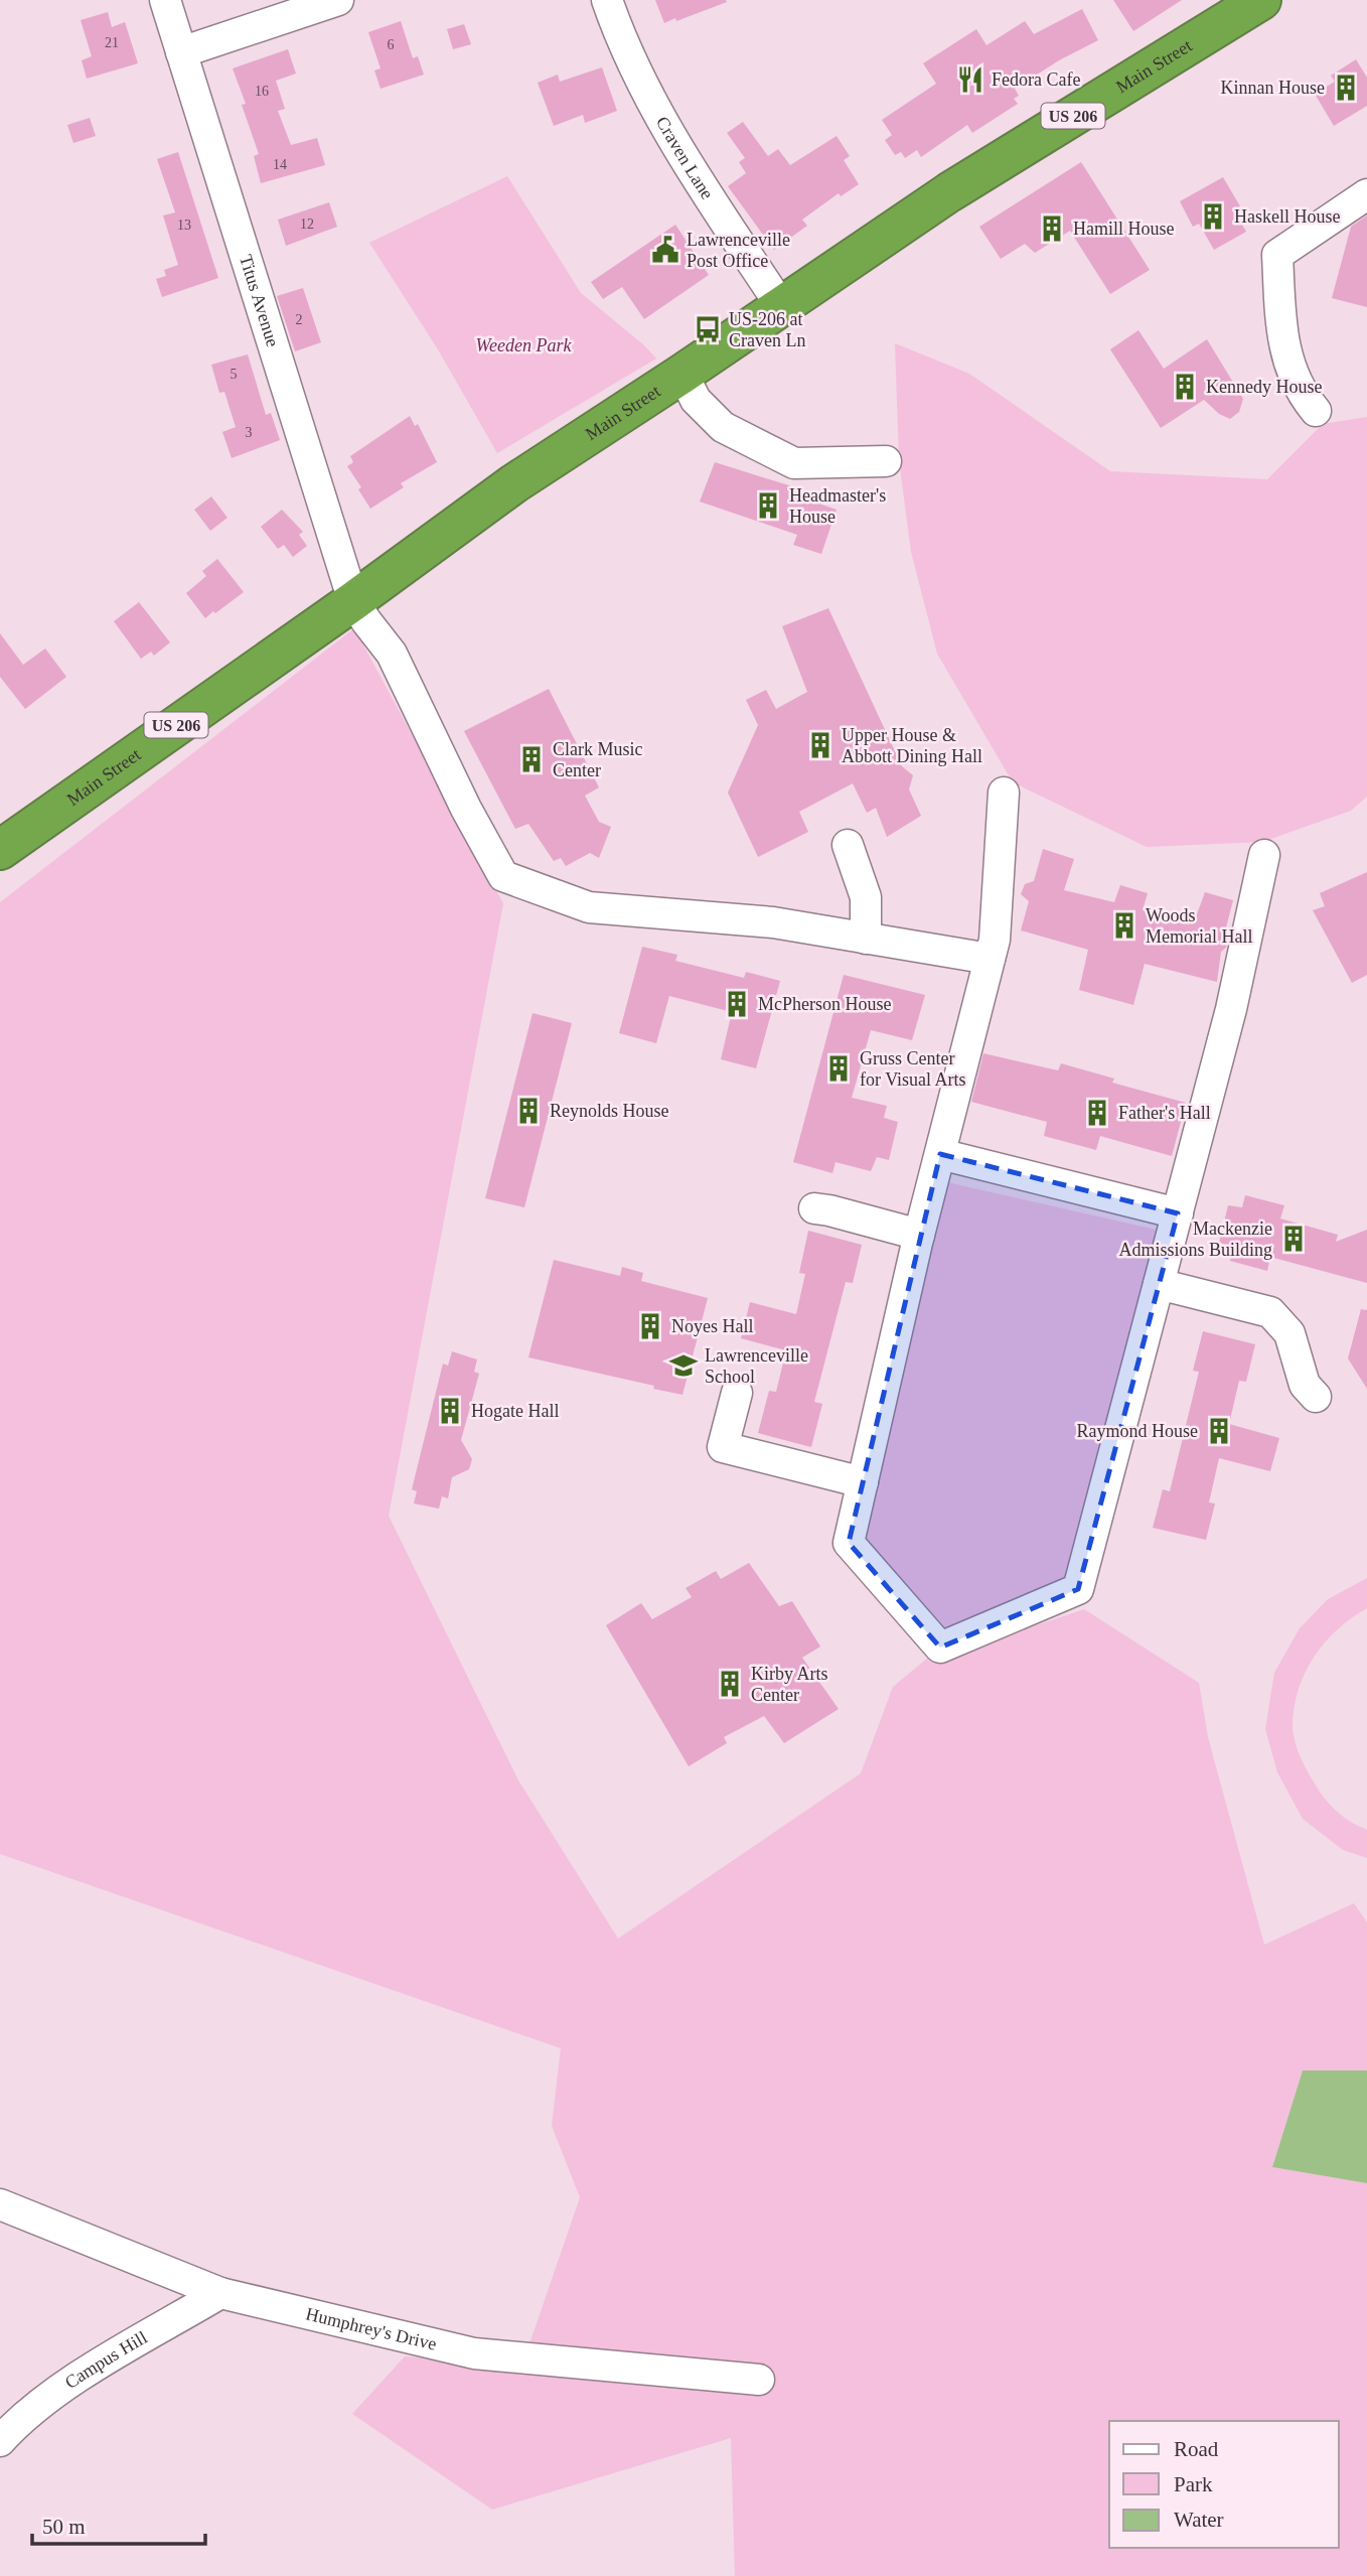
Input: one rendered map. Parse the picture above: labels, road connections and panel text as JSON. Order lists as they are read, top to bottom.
{
  "streets": {
    "highway": ["Main Street", "US 206"],
    "street": [
      "Craven Lane",
      "Titus Avenue",
      "Humphrey's Drive",
      "Campus Hill"
    ]
  },
  "crossings": [
    ["Main Street", "Craven Lane"],
    ["Main Street", "Titus Avenue"],
    ["Humphrey's Drive", "Campus Hill"]
  ],
  "parks": ["Weeden Park"],
  "places": {
    "restaurant": ["Fedora Cafe"],
    "building": [
      "Kinnan House",
      "Haskell House",
      "Hamill House",
      "Kennedy House",
      "Headmaster's House",
      "Upper House & Abbott Dining Hall",
      "Clark Music Center",
      "Woods Memorial Hall",
      "McPherson House",
      "Gruss Center for Visual Arts",
      "Reynolds House",
      "Father's Hall",
      "Mackenzie Admissions Building",
      "Noyes Hall",
      "Hogate Hall",
      "Raymond House",
      "Kirby Arts Center"
    ],
    "public building": ["Lawrenceville Post Office"],
    "bus stop": ["US-206 at Craven Ln"],
    "school or university": ["Lawrenceville School"]
  },
  "house_numbers": [
    "21",
    "6",
    "16",
    "14",
    "12",
    "13",
    "2",
    "5",
    "3"
  ],
  "legend": ["Road", "Park", "Water"],
  "scale_bar": "50 m"
}
